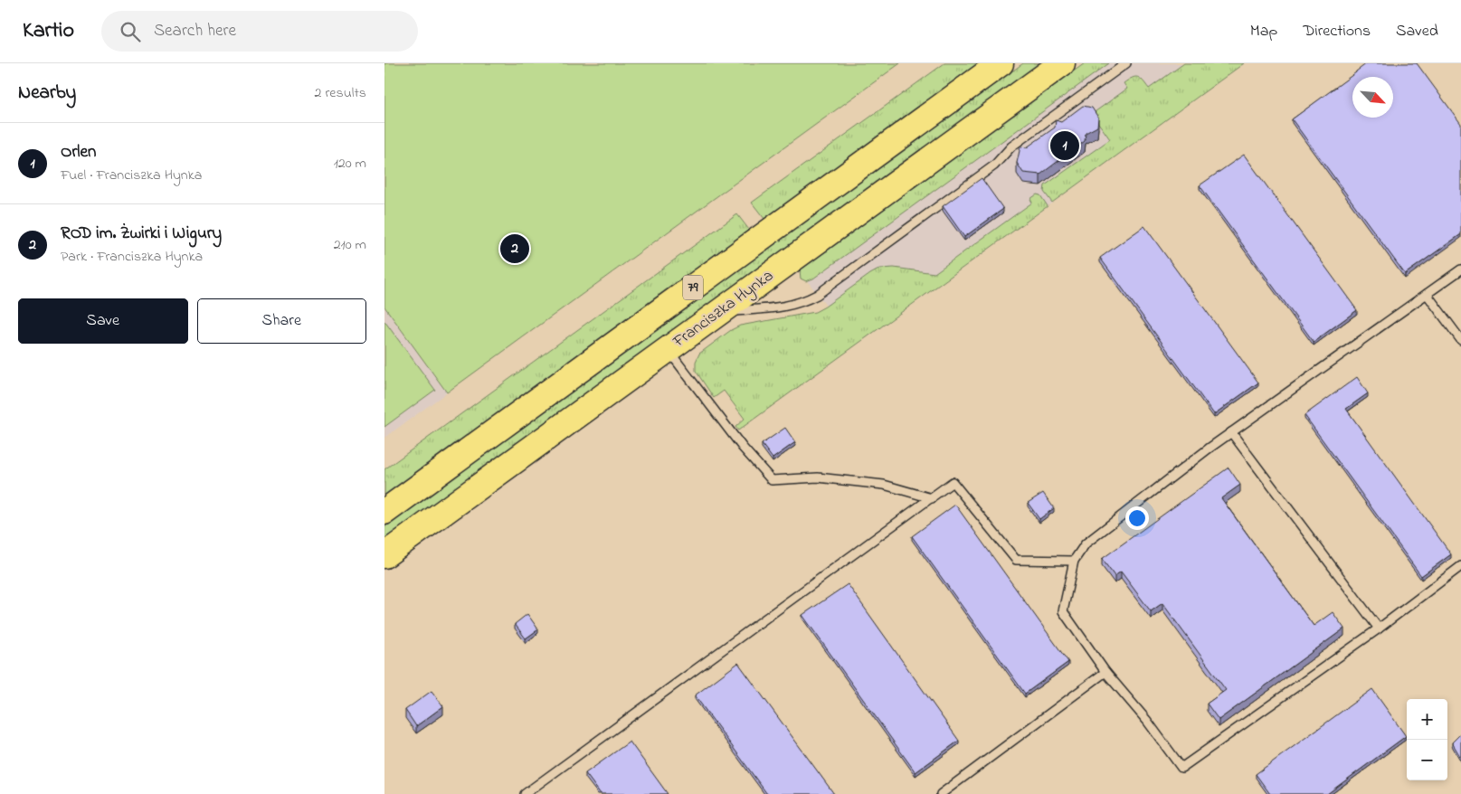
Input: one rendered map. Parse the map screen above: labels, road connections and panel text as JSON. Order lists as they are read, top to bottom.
{
  "streets": {
    "main road": ["79", "Franciszka Hynka"]
  },
  "north": "bottom right",
  "page": {
    "header": "Kartio",
    "search": "Search here",
    "nav": ["Map", "Directions", "Saved"],
    "heading": ["Nearby", "2 results"],
    "list": [
      {
        "mark": "1",
        "name": "Orlen",
        "note": "Fuel · Franciszka Hynka",
        "value": "120 m"
      },
      {
        "mark": "2",
        "name": "ROD im. Żwirki i Wigury",
        "note": "Park · Franciszka Hynka",
        "value": "210 m"
      }
    ],
    "pins": ["1", "2"],
    "buttons": ["Save", "Share"],
    "map_buttons": ["+", "−"]
  }
}
